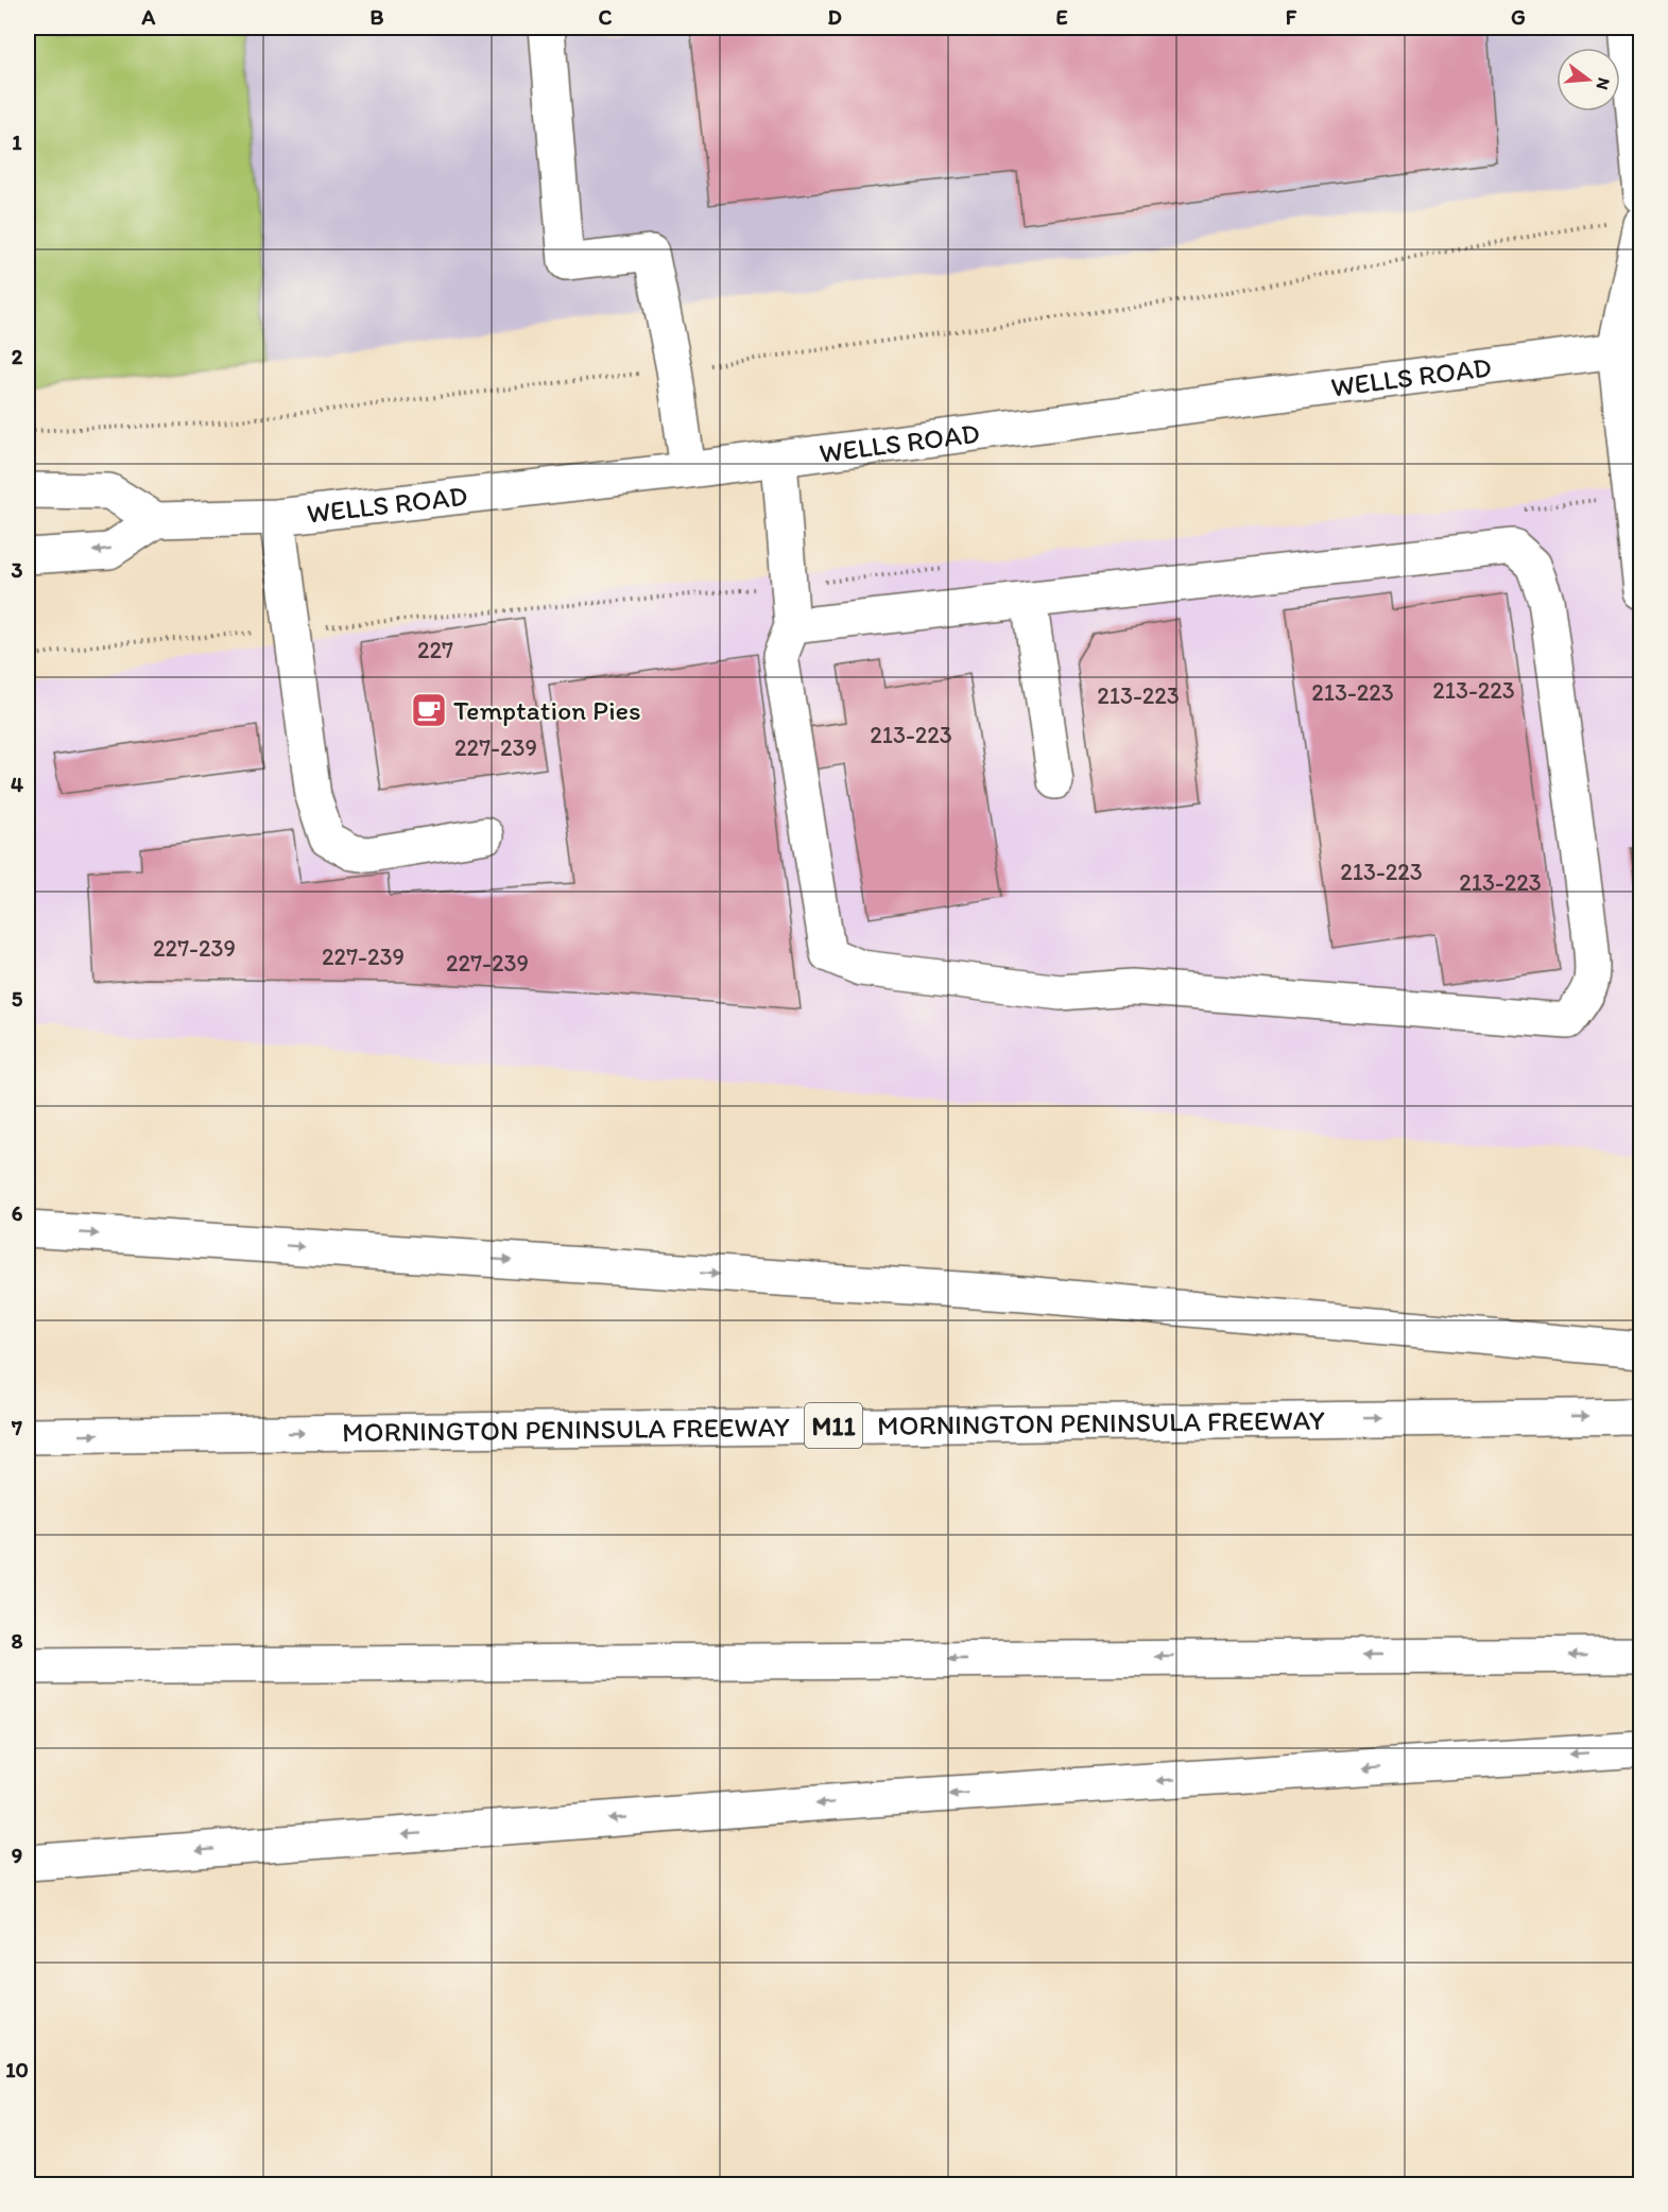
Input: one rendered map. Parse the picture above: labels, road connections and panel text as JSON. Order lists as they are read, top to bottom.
{
  "streets": {
    "main road": ["WELLS ROAD", "MORNINGTON PENINSULA FREEWAY", "M11"]
  },
  "places": {
    "cafe": ["Temptation Pies"]
  },
  "house_numbers": [
    "227",
    "213-223",
    "213-223",
    "213-223",
    "213-223",
    "227-239",
    "213-223",
    "213-223",
    "227-239",
    "227-239",
    "227-239"
  ],
  "north": "right",
  "grid": {
    "columns": [
      "A",
      "B",
      "C",
      "D",
      "E",
      "F",
      "G"
    ],
    "rows": [
      "1",
      "2",
      "3",
      "4",
      "5",
      "6",
      "7",
      "8",
      "9",
      "10"
    ]
  }
}
